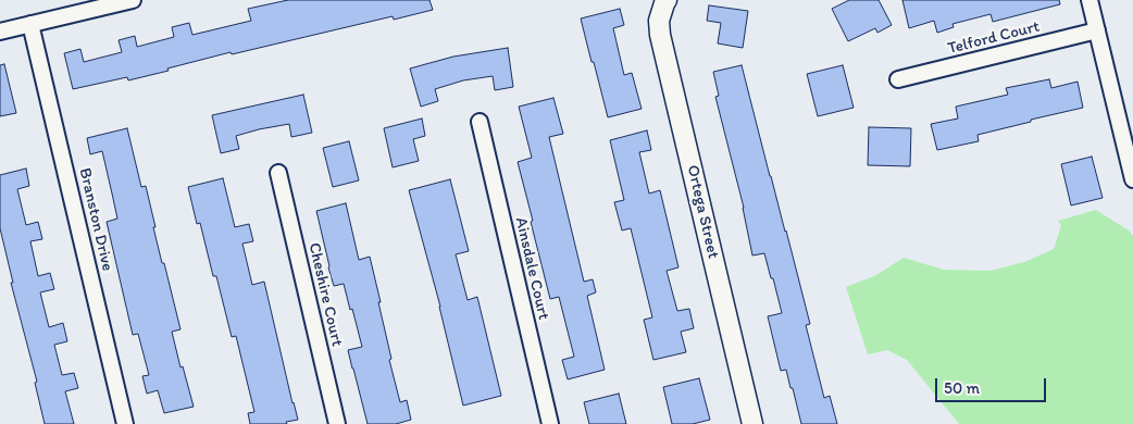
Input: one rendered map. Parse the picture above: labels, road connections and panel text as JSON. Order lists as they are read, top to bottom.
{
  "streets": {
    "street": [
      "Telford Court",
      "Ortega Street",
      "Branston Drive",
      "Ainsdale Court",
      "Cheshire Court"
    ]
  },
  "scale_bar": "50 m"
}
